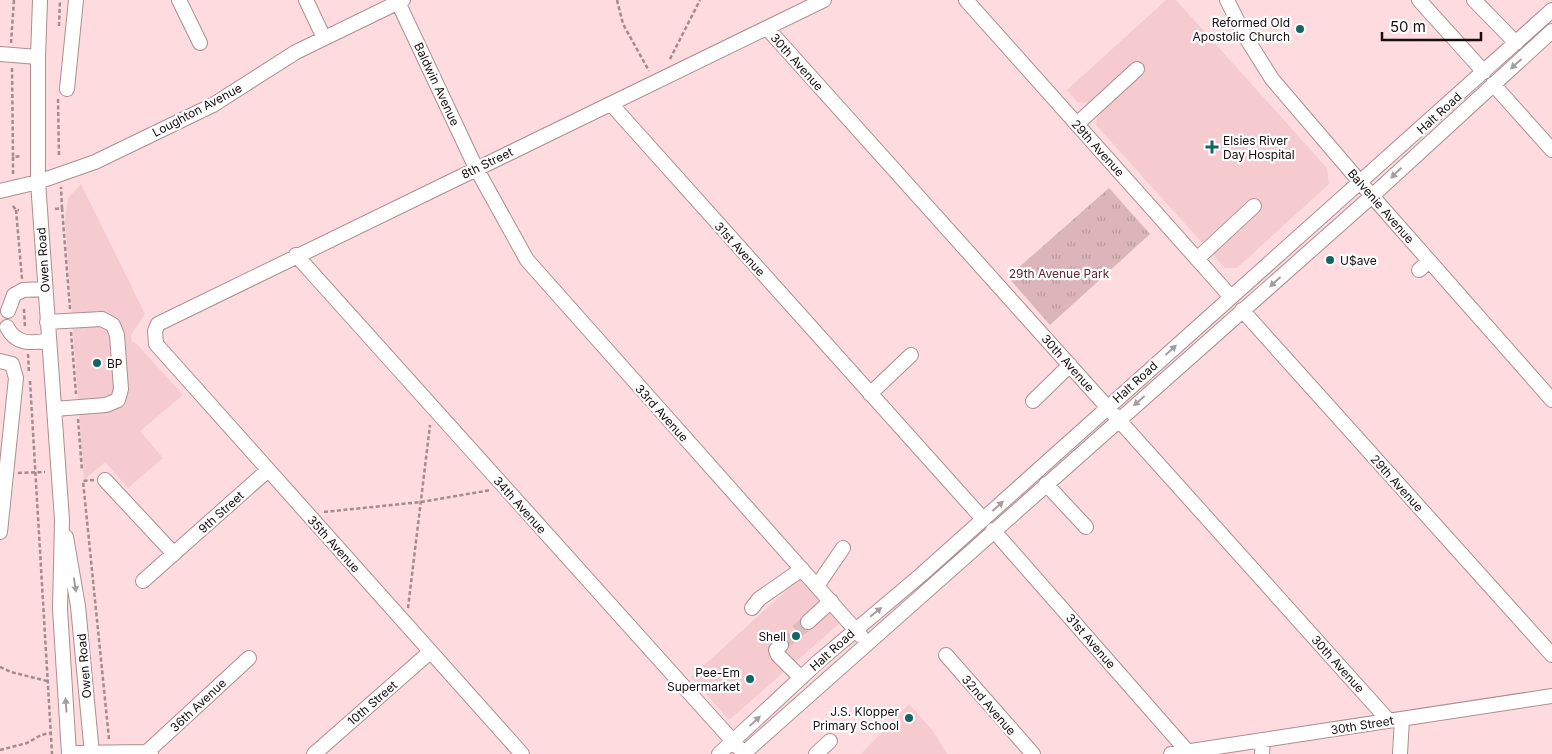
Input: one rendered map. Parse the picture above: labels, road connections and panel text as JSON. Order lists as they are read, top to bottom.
{
  "streets": {
    "street": [
      "30th Avenue",
      "Baldwin Avenue",
      "Loughton Avenue",
      "Halt Road",
      "29th Avenue",
      "8th Street",
      "Balvenie Avenue",
      "31st Avenue",
      "Owen Road",
      "33rd Avenue",
      "34th Avenue",
      "9th Street",
      "35th Avenue",
      "10th Street",
      "36th Avenue",
      "32nd Avenue",
      "30th Street"
    ]
  },
  "crossings": [
    ["30th Avenue", "Halt Road"],
    ["30th Avenue", "8th Street"],
    ["30th Avenue", "30th Street"],
    ["Baldwin Avenue", "Loughton Avenue"],
    ["Baldwin Avenue", "8th Street"],
    ["Baldwin Avenue", "33rd Avenue"],
    ["Loughton Avenue", "Owen Road"],
    ["Halt Road", "29th Avenue"],
    ["Halt Road", "Balvenie Avenue"],
    ["Halt Road", "31st Avenue"],
    ["Halt Road", "33rd Avenue"],
    ["Halt Road", "34th Avenue"],
    ["8th Street", "31st Avenue"],
    ["8th Street", "33rd Avenue"],
    ["8th Street", "34th Avenue"],
    ["8th Street", "35th Avenue"],
    ["31st Avenue", "30th Street"],
    ["Owen Road", "36th Avenue"],
    ["9th Street", "35th Avenue"],
    ["35th Avenue", "10th Street"]
  ],
  "parks": ["29th Avenue Park"],
  "places": {
    "other": [
      "Reformed Old Apostolic Church",
      "U$ave",
      "BP",
      "Shell",
      "Pee-Em Supermarket",
      "J.S. Klopper Primary School"
    ],
    "health": ["Elsies River Day Hospital"]
  },
  "scale_bar": "50 m"
}
